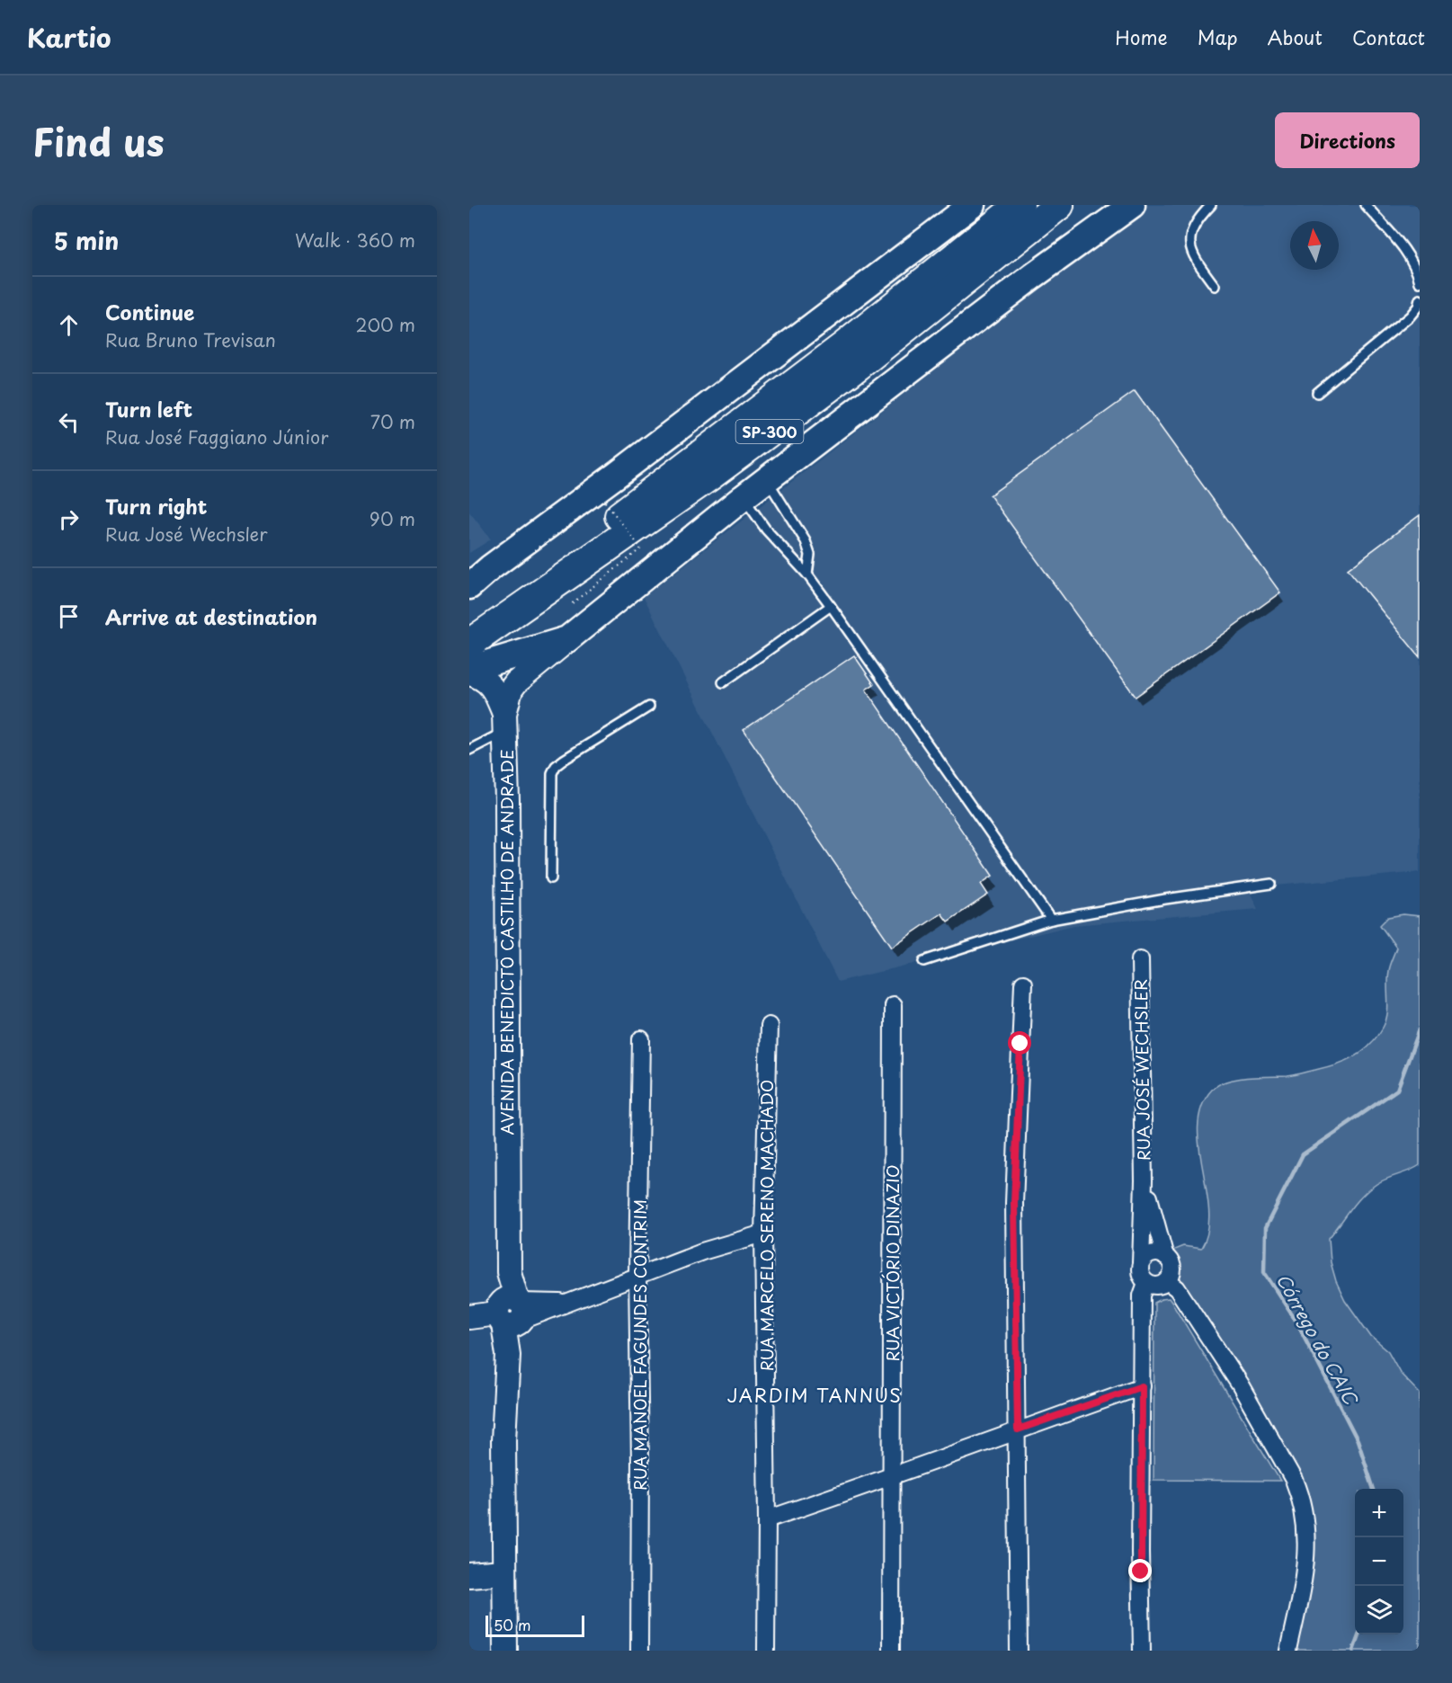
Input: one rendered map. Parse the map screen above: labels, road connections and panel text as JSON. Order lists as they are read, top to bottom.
{
  "streets": {
    "highway": ["SP-300"],
    "main road": ["AVENIDA BENEDICTO CASTILHO DE ANDRADE"],
    "street": [
      "RUA JOSÉ WECHSLER",
      "RUA MARCELO SERENO MACHADO",
      "RUA VICTÓRIO DINAZIO",
      "RUA MANOEL FAGUNDES CONTRIM"
    ]
  },
  "districts": ["JARDIM TANNUS"],
  "water": ["Córrego do CAIC"],
  "scale_bar": "50 m",
  "north": "top",
  "page": {
    "header": "Kartio",
    "nav": [
      "Home",
      "Map",
      "About",
      "Contact"
    ],
    "title": "Find us",
    "buttons": "Directions",
    "heading": ["5 min", "Walk · 360 m"],
    "list": [
      ["Continue", "Rua Bruno Trevisan", "200 m"],
      ["Turn left", "Rua José Faggiano Júnior", "70 m"],
      ["Turn right", "Rua José Wechsler", "90 m"],
      "Arrive at destination"
    ],
    "map_buttons": ["+", "−"],
    "scale": "50 m"
  }
}
